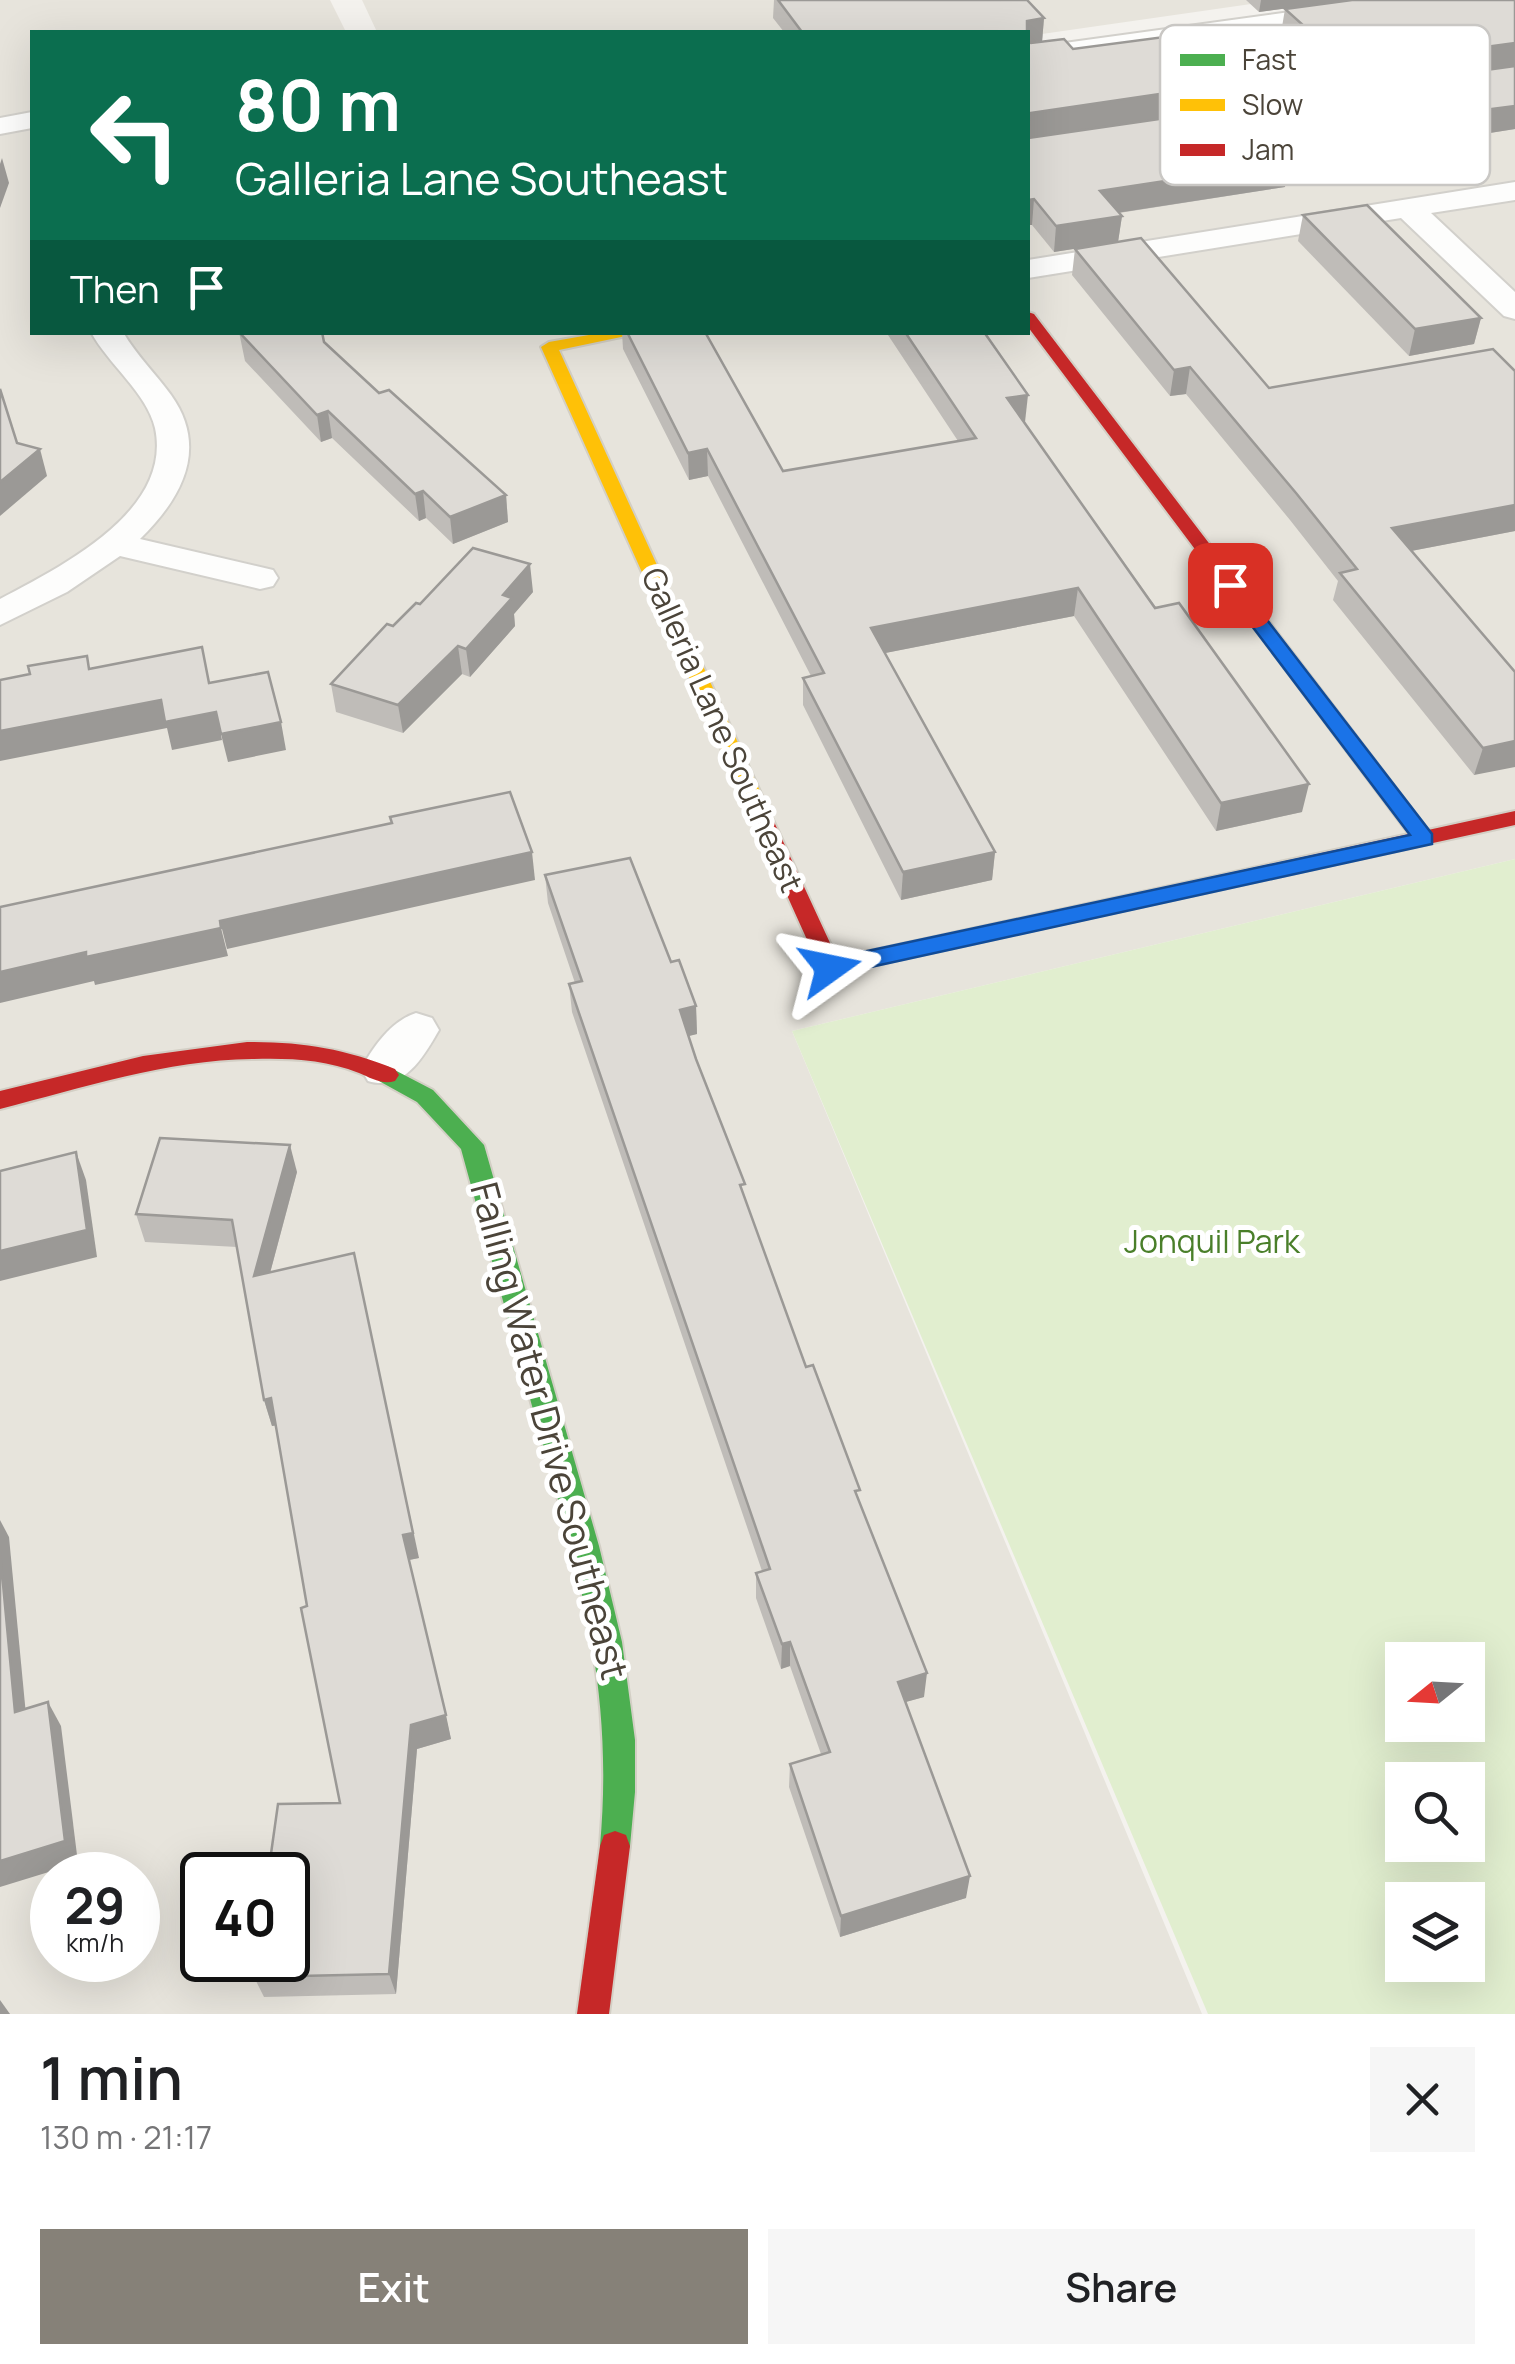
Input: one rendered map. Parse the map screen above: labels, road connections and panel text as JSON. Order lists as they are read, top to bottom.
{
  "streets": {
    "street": ["Galleria Lane Southeast", "Falling Water Drive Southeast"]
  },
  "parks": ["Jonquil Park"],
  "legend": ["Fast", "Slow", "Jam"],
  "north": "left",
  "page": {
    "turn": ["80 m", "Galleria Lane Southeast"],
    "then": "Then",
    "speed": "29 km/h",
    "limit": "40",
    "heading": ["1 min", "130 m · 21:17"],
    "buttons": ["Exit", "Share"]
  }
}
